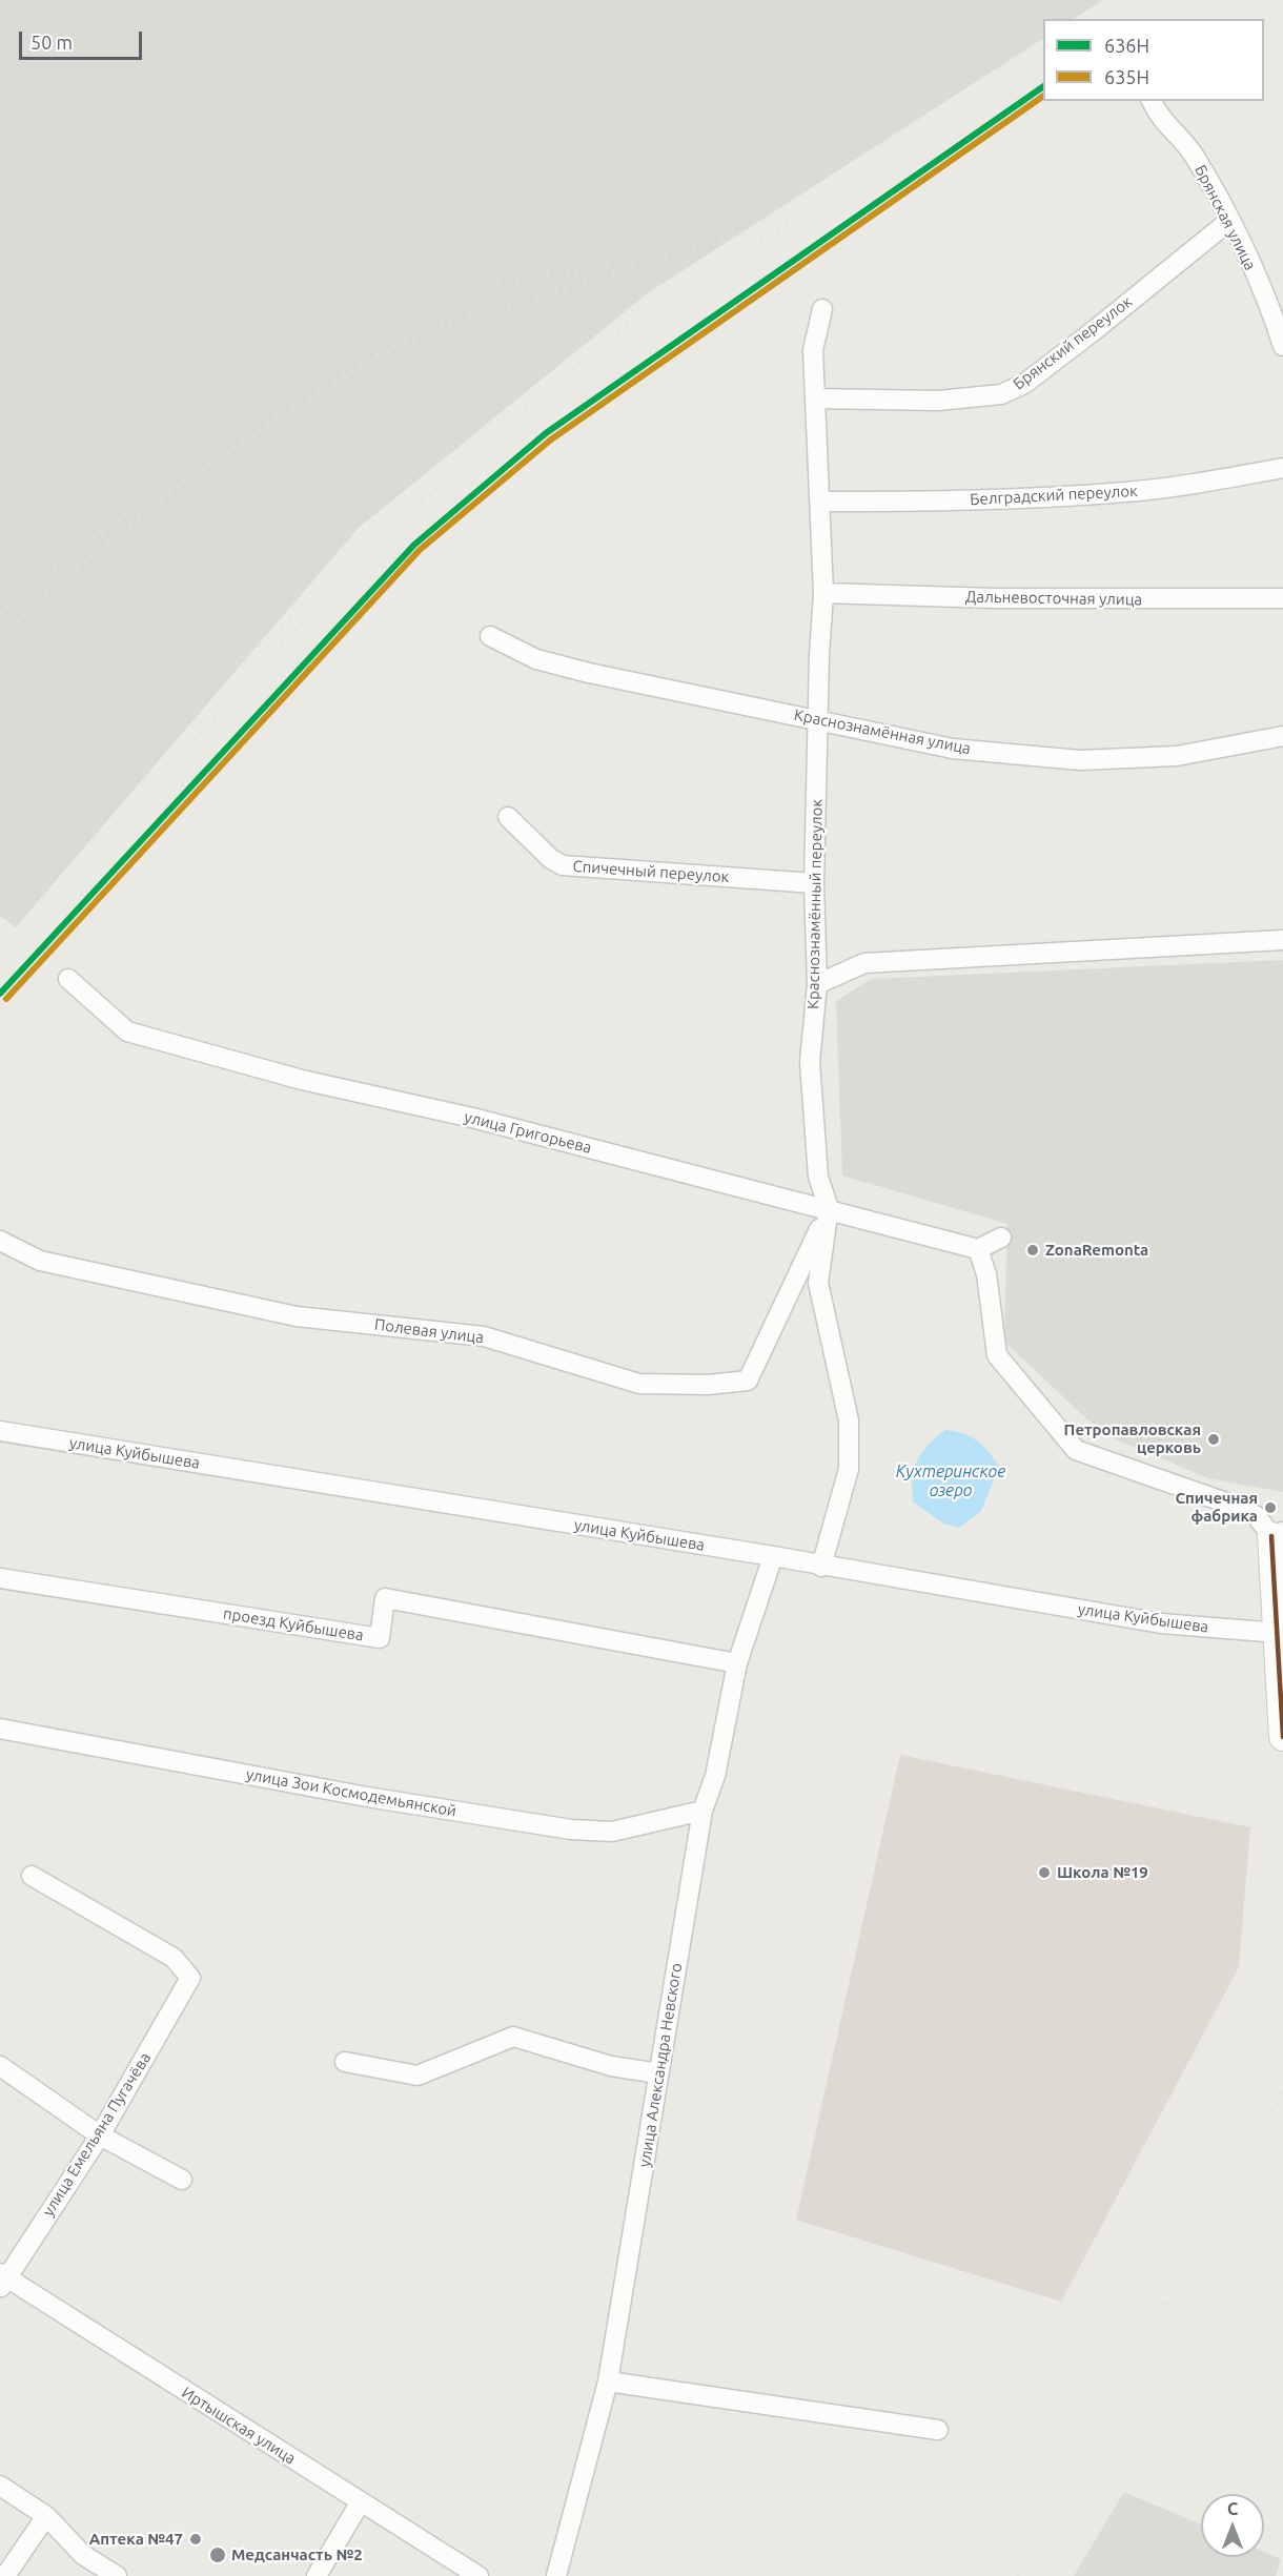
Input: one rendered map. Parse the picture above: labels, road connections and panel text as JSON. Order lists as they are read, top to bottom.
{
  "streets": {
    "street": [
      "Брянская улица",
      "Брянский переулок",
      "Белградский переулок",
      "Дальневосточная улица",
      "Краснознамённая улица",
      "Спичечный переулок",
      "Краснознамённый переулок",
      "улица Григорьева",
      "Полевая улица",
      "улица Куйбышева",
      "проезд Куйбышева",
      "улица Зои Космодемьянской",
      "улица Александра Невского",
      "улица Емельяна Пугачёва",
      "Иртышская улица"
    ]
  },
  "crossings": [
    ["Брянская улица", "Брянский переулок"],
    ["Брянский переулок", "Краснознамённый переулок"],
    ["Белградский переулок", "Краснознамённый переулок"],
    ["Дальневосточная улица", "Краснознамённый переулок"],
    ["Краснознамённая улица", "Краснознамённый переулок"],
    ["Спичечный переулок", "Краснознамённый переулок"],
    ["Краснознамённый переулок", "улица Григорьева"],
    ["Краснознамённый переулок", "Полевая улица"],
    ["Краснознамённый переулок", "улица Куйбышева"],
    ["улица Григорьева", "Полевая улица"],
    ["улица Куйбышева", "улица Александра Невского"],
    ["проезд Куйбышева", "улица Александра Невского"],
    ["улица Зои Космодемьянской", "улица Александра Невского"],
    ["улица Емельяна Пугачёва", "Иртышская улица"]
  ],
  "water": ["Кухтеринское озеро"],
  "places": [
    "ZonaRemonta",
    "Петропавловская церковь",
    "Спичечная фабрика",
    "Школа №19",
    "Аптека №47",
    "Медсанчасть №2"
  ],
  "lines": ["transit line 636Н", "transit line 635Н"],
  "legend": ["636Н", "635Н"],
  "scale_bar": "50 m",
  "north": "top"
}
